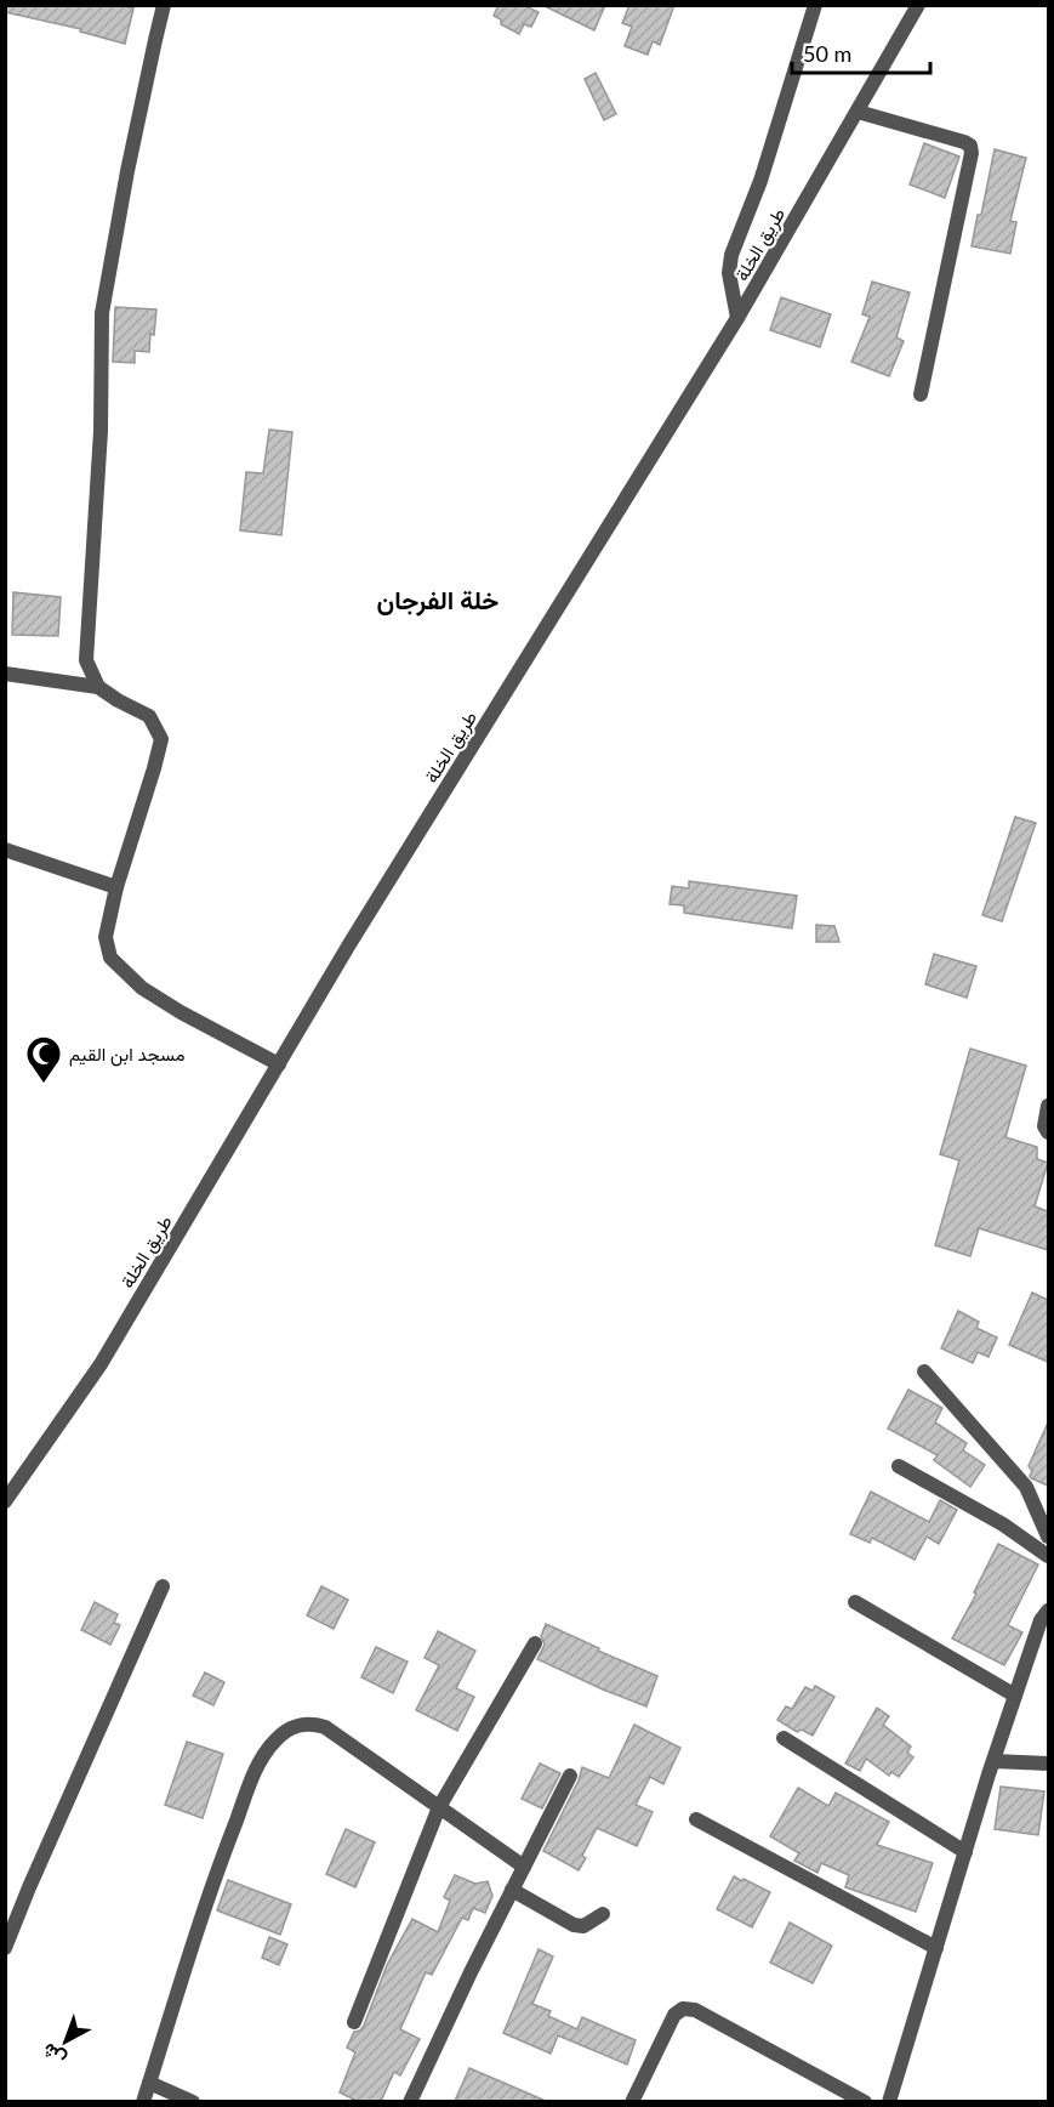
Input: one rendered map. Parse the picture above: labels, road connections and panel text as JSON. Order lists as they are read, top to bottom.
{
  "streets": {
    "street": ["طريق الخلة"]
  },
  "districts": ["خلة الفرجان"],
  "places": {
    "mosque": ["مسجد ابن القيم"]
  },
  "scale_bar": "50 m",
  "north": "bottom left"
}
